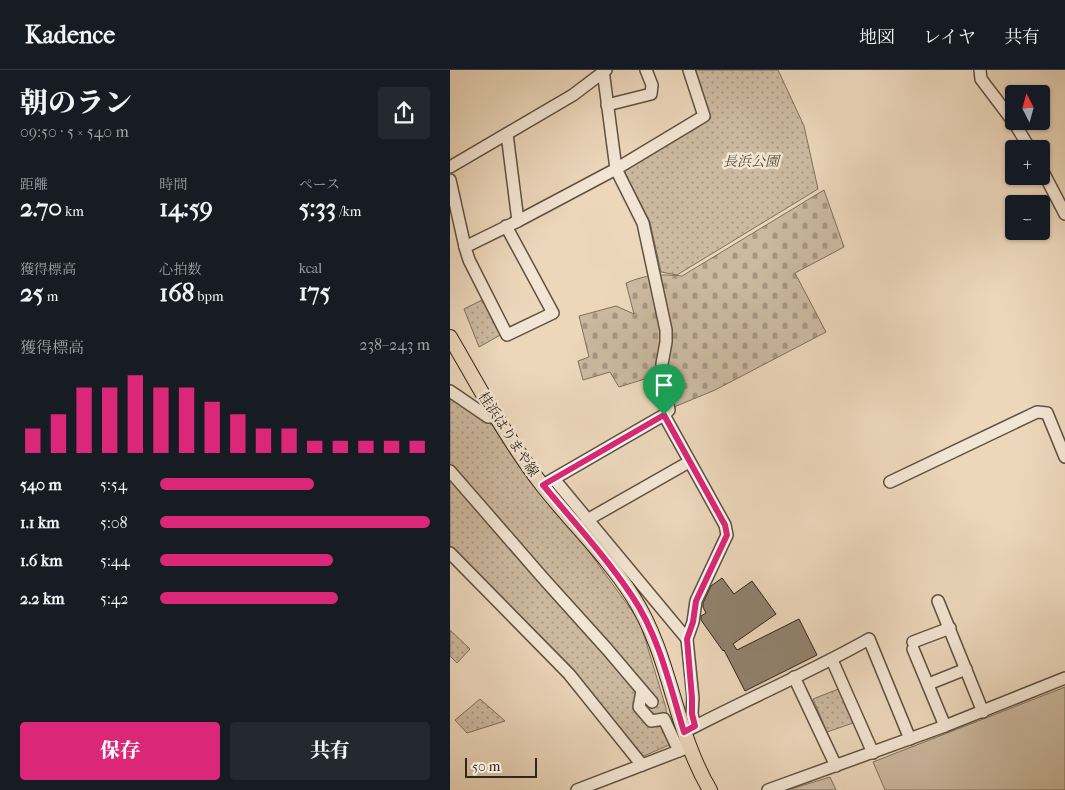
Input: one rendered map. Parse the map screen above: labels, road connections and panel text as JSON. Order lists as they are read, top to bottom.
{
  "streets": {
    "main road": ["桂浜はりまや線"]
  },
  "parks": ["長浜公園"],
  "scale_bar": "50 m",
  "north": "top",
  "page": {
    "header": "Kadence",
    "nav": ["地図", "レイヤ", "共有"],
    "heading": ["朝のラン", "09:50 · 5 × 540 m"],
    "map_buttons": ["+", "−"],
    "stats": [
      ["距離", "2.70 km"],
      ["時間", "14:59"],
      ["ペース", "5:33 /km"],
      ["獲得標高", "25 m"],
      ["心拍数", "168 bpm"],
      ["kcal", "175"]
    ],
    "chart": ["獲得標高", "238–243 m"],
    "list": [
      {
        "name": "540 m",
        "note": "5:54"
      },
      {
        "name": "1.1 km",
        "note": "5:08"
      },
      {
        "name": "1.6 km",
        "note": "5:44"
      },
      {
        "name": "2.2 km",
        "note": "5:42"
      }
    ],
    "buttons": ["保存", "共有"],
    "scale": "50 m"
  }
}
